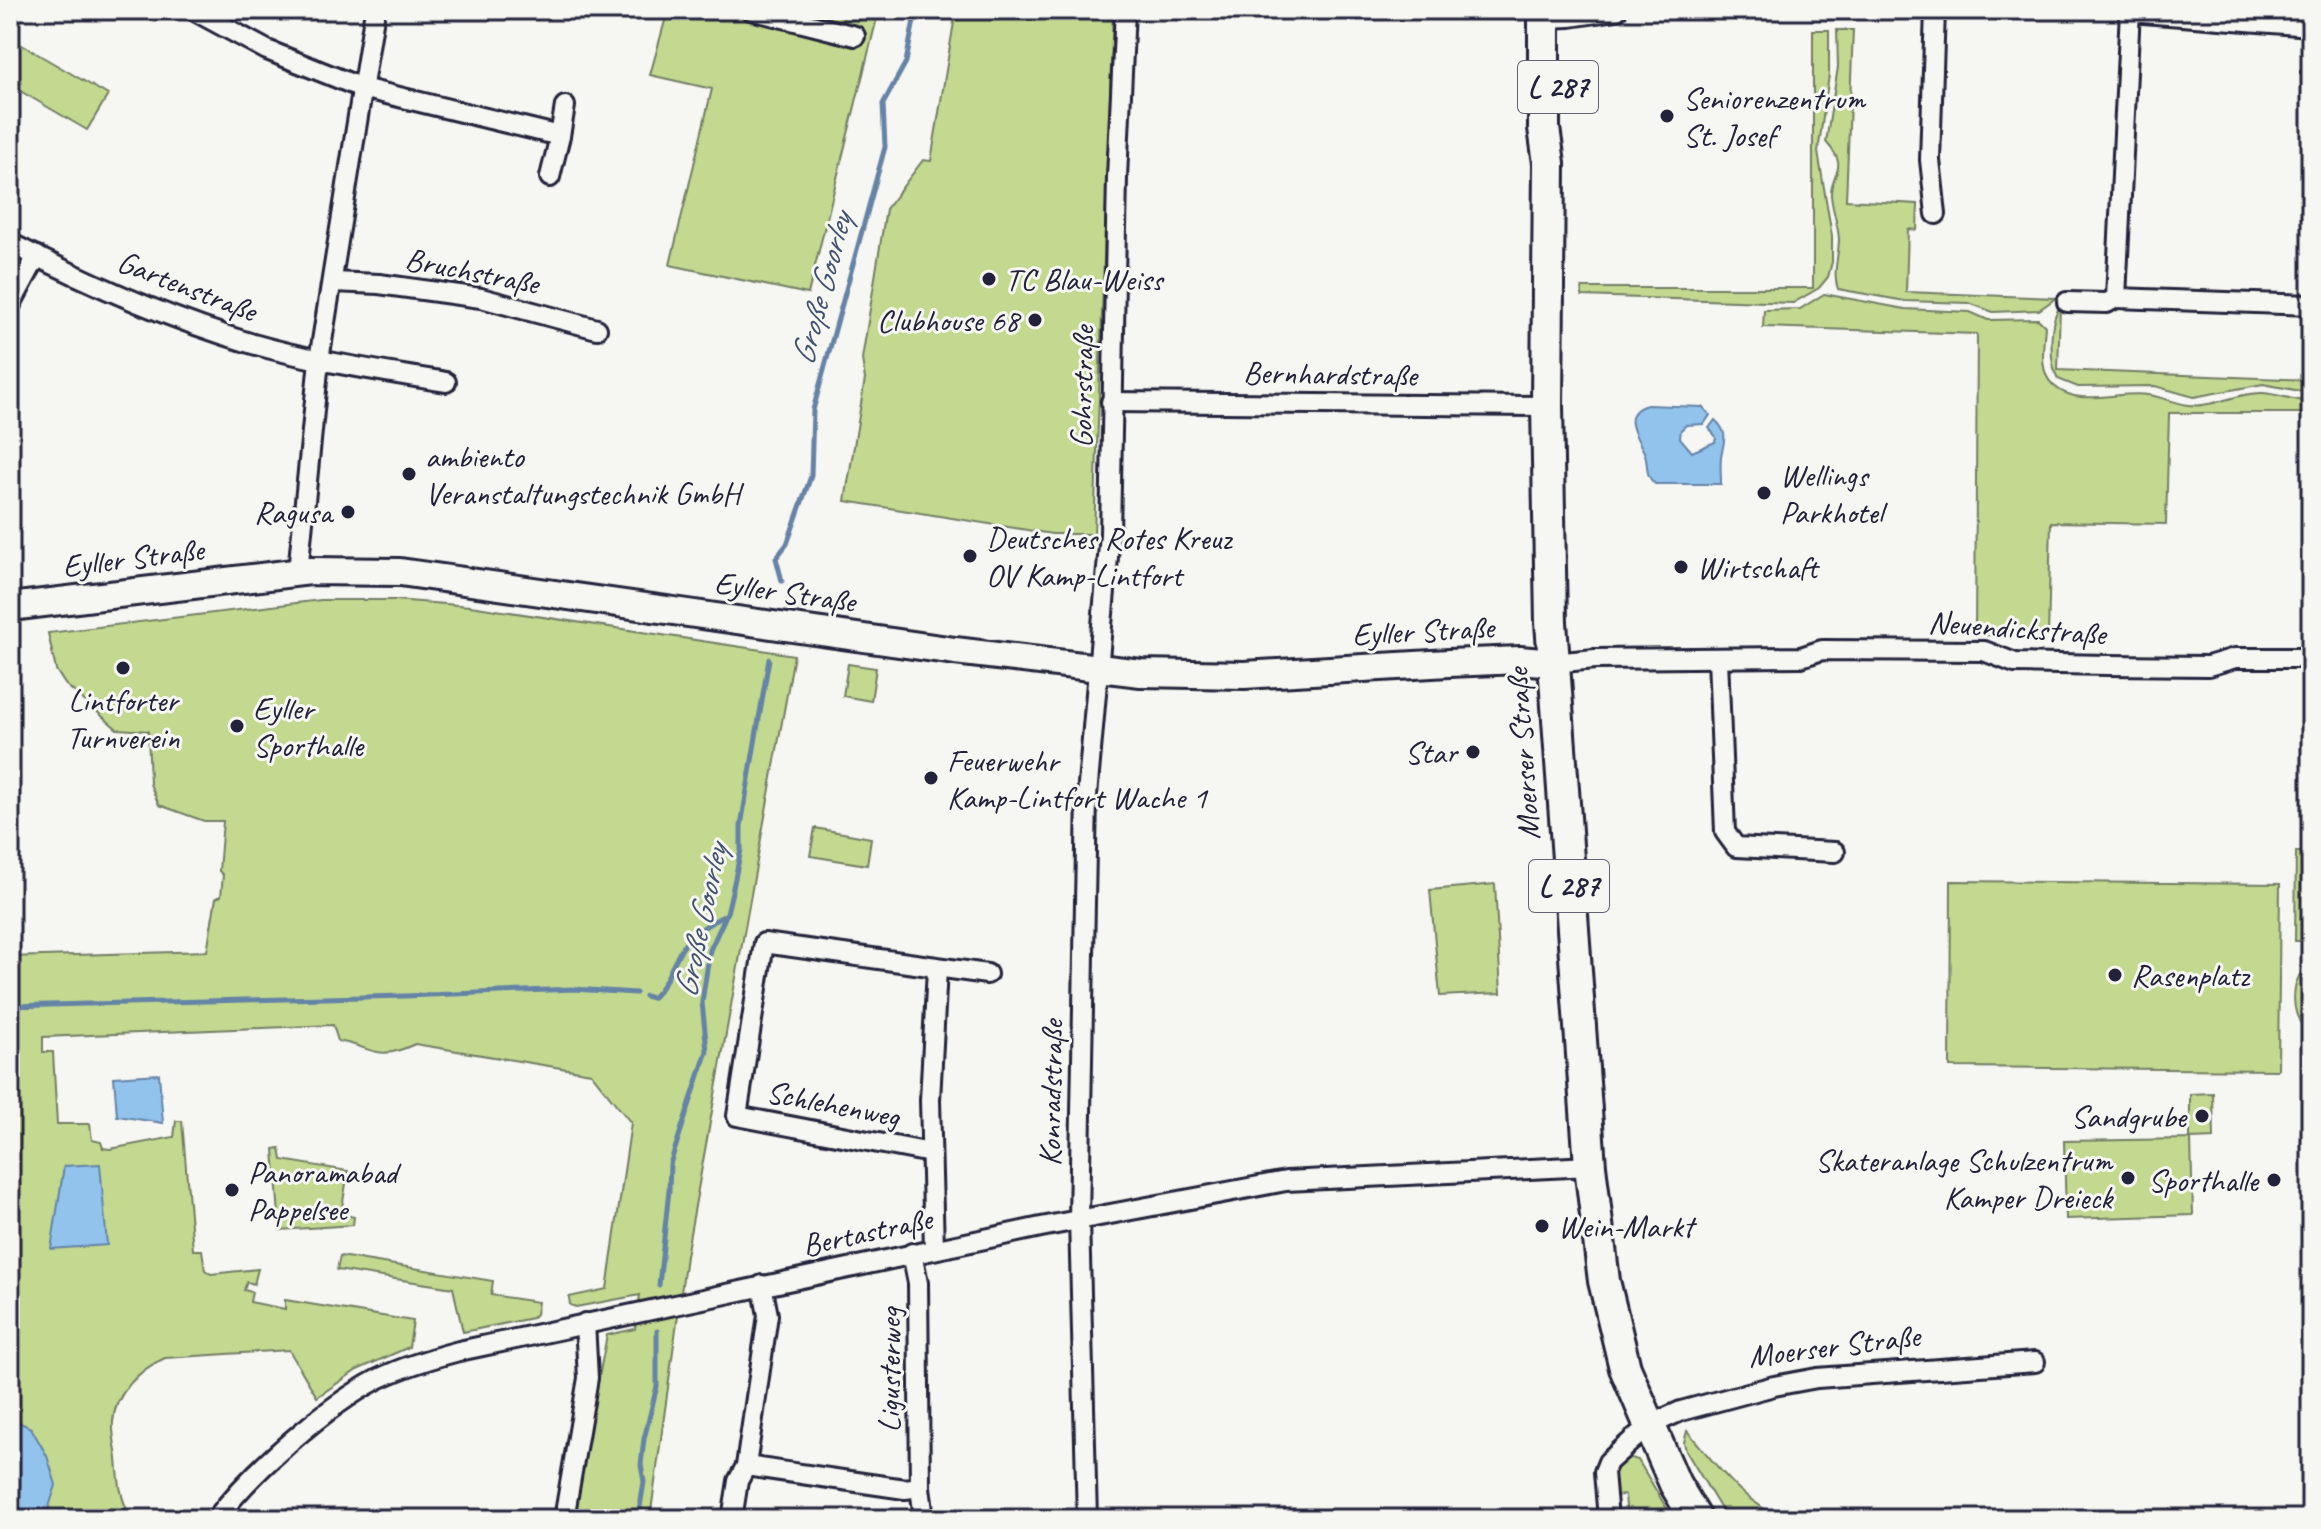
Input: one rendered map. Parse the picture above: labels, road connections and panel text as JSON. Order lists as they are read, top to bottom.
{
  "streets": {
    "main road": ["L 287", "Eyller Straße", "Moerser Straße"],
    "street": [
      "Bruchstraße",
      "Gartenstraße",
      "Bernhardstraße",
      "Gohrstraße",
      "Neuendickstraße",
      "Konradstraße",
      "Schlehenweg",
      "Bertastraße",
      "Ligusterweg"
    ]
  },
  "crossings": [
    ["Bernhardstraße", "Gohrstraße"],
    ["Bernhardstraße", "Moerser Straße"],
    ["Gohrstraße", "Eyller Straße"],
    ["Gohrstraße", "Konradstraße"],
    ["Eyller Straße", "Neuendickstraße"],
    ["Eyller Straße", "Moerser Straße"],
    ["Eyller Straße", "Konradstraße"],
    ["Neuendickstraße", "Moerser Straße"],
    ["Moerser Straße", "Bertastraße"],
    ["Konradstraße", "Bertastraße"],
    ["Schlehenweg", "Bertastraße"],
    ["Bertastraße", "Ligusterweg"]
  ],
  "water": ["Große Goorley"],
  "places": [
    "Seniorenzentrum St. Josef",
    "TC Blau-Weiss",
    "Clubhouse 68",
    "ambiento Veranstaltungstechnik GmbH",
    "Wellings Parkhotel",
    "Ragusa",
    "Deutsches Rotes Kreuz OV Kamp-Lintfort",
    "Wirtschaft",
    "Lintforter Turnverein",
    "Eyller Sporthalle",
    "Star",
    "Feuerwehr Kamp-Lintfort Wache 1",
    "Rasenplatz",
    "Sandgrube",
    "Skateranlage Schulzentrum Kamper Dreieck",
    "Sporthalle",
    "Panoramabad Pappelsee",
    "Wein-Markt"
  ]
}
